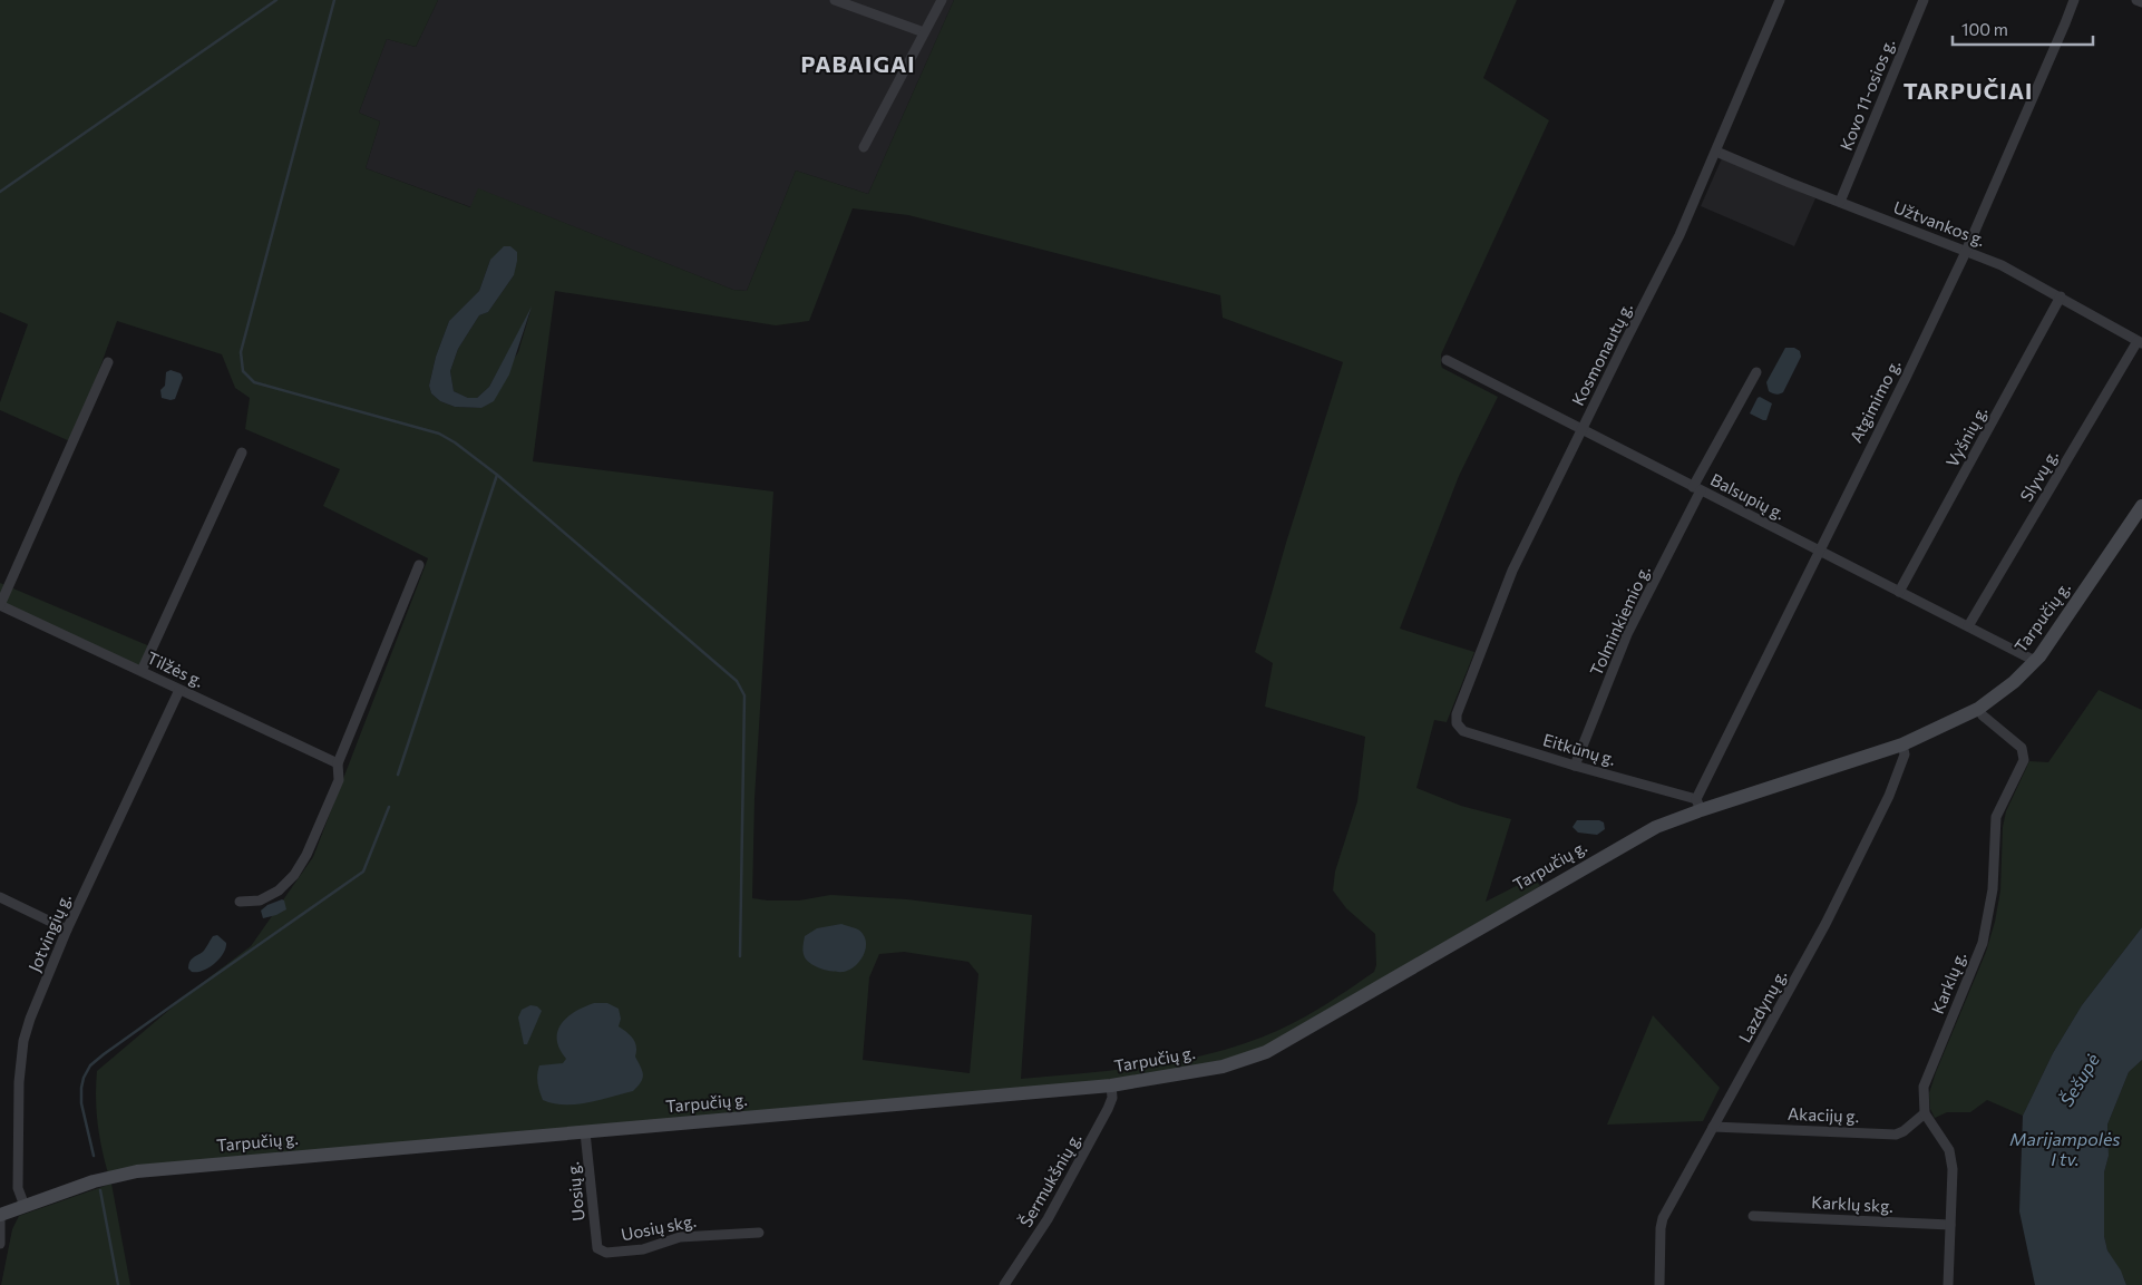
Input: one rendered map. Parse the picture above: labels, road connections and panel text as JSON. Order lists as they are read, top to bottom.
{
  "streets": {
    "main road": ["Tarpučių g."],
    "street": [
      "Kovo 11-osios g.",
      "Užtvankos g.",
      "Kosmonautų g.",
      "Atgimimo g.",
      "Vyšnių g.",
      "Slyvų g.",
      "Balsupių g.",
      "Tolminkiemio g.",
      "Tilžės g.",
      "Eitkūnų g.",
      "Jotvingių g.",
      "Karklų g.",
      "Lazdynų g.",
      "Akacijų g.",
      "Šermukšnių g.",
      "Uosių g.",
      "Karklų skg.",
      "Uosių skg."
    ]
  },
  "crossings": [
    ["Kovo 11-osios g.", "Užtvankos g."],
    ["Užtvankos g.", "Kosmonautų g."],
    ["Užtvankos g.", "Atgimimo g."],
    ["Užtvankos g.", "Vyšnių g."],
    ["Užtvankos g.", "Slyvų g."],
    ["Kosmonautų g.", "Balsupių g."],
    ["Kosmonautų g.", "Eitkūnų g."],
    ["Atgimimo g.", "Balsupių g."],
    ["Atgimimo g.", "Tarpučių g."],
    ["Atgimimo g.", "Eitkūnų g."],
    ["Vyšnių g.", "Balsupių g."],
    ["Slyvų g.", "Balsupių g."],
    ["Balsupių g.", "Tarpučių g."],
    ["Balsupių g.", "Tolminkiemio g."],
    ["Tarpučių g.", "Eitkūnų g."],
    ["Tarpučių g.", "Jotvingių g."],
    ["Tarpučių g.", "Karklų g."],
    ["Tarpučių g.", "Lazdynų g."],
    ["Tarpučių g.", "Šermukšnių g."],
    ["Tarpučių g.", "Uosių g."],
    ["Tolminkiemio g.", "Eitkūnų g."],
    ["Tilžės g.", "Jotvingių g."],
    ["Karklų g.", "Akacijų g."],
    ["Lazdynų g.", "Akacijų g."],
    ["Uosių g.", "Uosių skg."]
  ],
  "districts": ["PABAIGAI", "TARPUČIAI"],
  "water": ["Šešupė", "Marijampolės I tv."],
  "scale_bar": "100 m"
}
